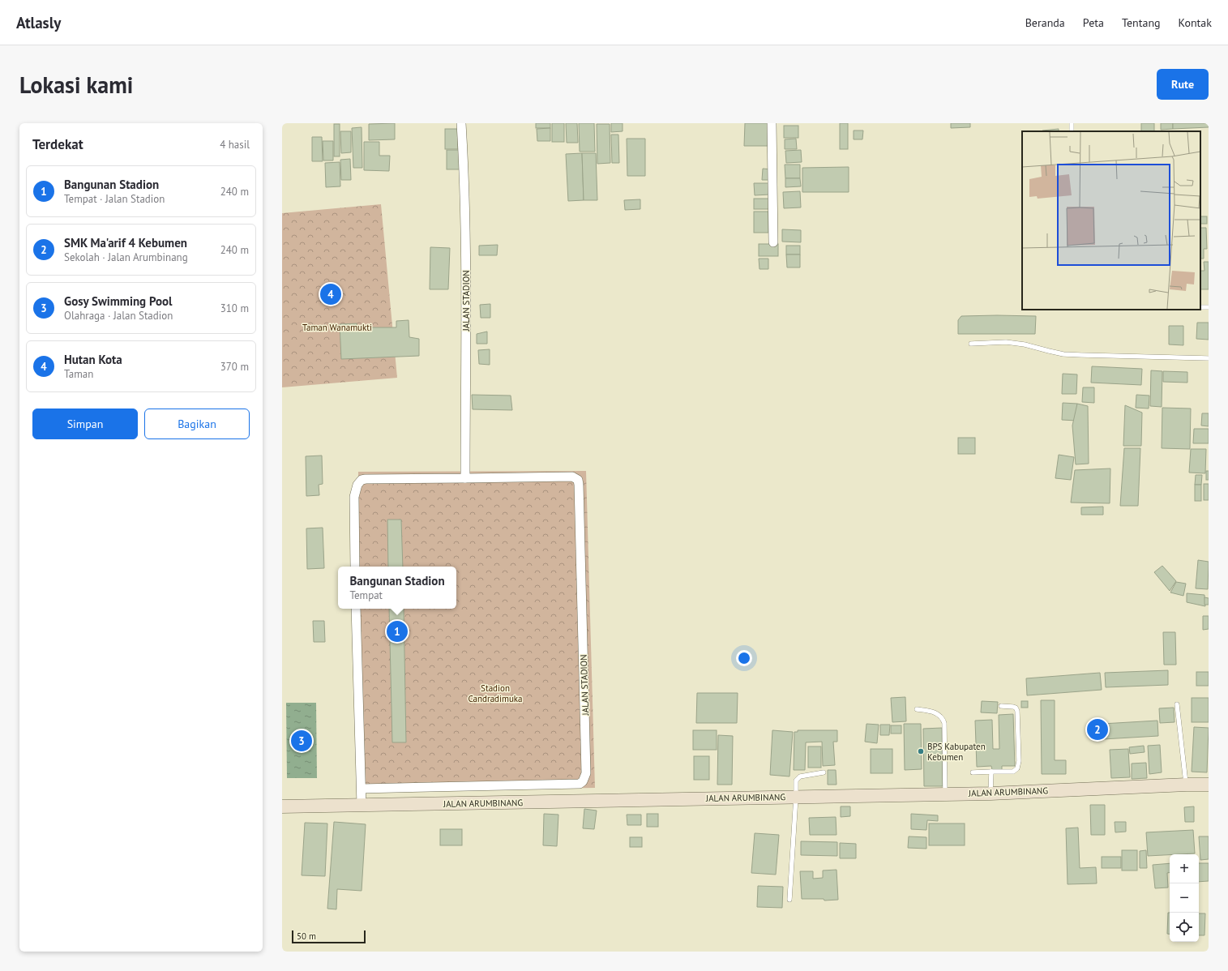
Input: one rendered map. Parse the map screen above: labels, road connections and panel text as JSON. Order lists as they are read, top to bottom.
{
  "streets": {
    "main road": ["JALAN ARUMBINANG"],
    "street": ["JALAN STADION"]
  },
  "parks": ["Taman Wanamukti", "Stadion Candradimuka"],
  "places": ["BPS Kabupaten Kebumen"],
  "scale_bar": "50 m",
  "page": {
    "header": "Atlasly",
    "nav": [
      "Beranda",
      "Peta",
      "Tentang",
      "Kontak"
    ],
    "buttons": [
      "Rute",
      ["Simpan", "Bagikan"]
    ],
    "title": "Lokasi kami",
    "heading": ["Terdekat", "4 hasil"],
    "list": [
      {
        "mark": "1",
        "name": "Bangunan Stadion",
        "note": "Tempat · Jalan Stadion",
        "value": "240 m"
      },
      {
        "mark": "2",
        "name": "SMK Ma'arif 4 Kebumen",
        "note": "Sekolah · Jalan Arumbinang",
        "value": "240 m"
      },
      {
        "mark": "3",
        "name": "Gosy Swimming Pool",
        "note": "Olahraga · Jalan Stadion",
        "value": "310 m"
      },
      {
        "mark": "4",
        "name": "Hutan Kota",
        "note": "Taman",
        "value": "370 m"
      }
    ],
    "pins": [
      "4",
      "1",
      "2",
      "3"
    ],
    "popup": ["Bangunan Stadion", "Tempat"],
    "map_buttons": ["+", "−"],
    "scale": "50 m"
  }
}
